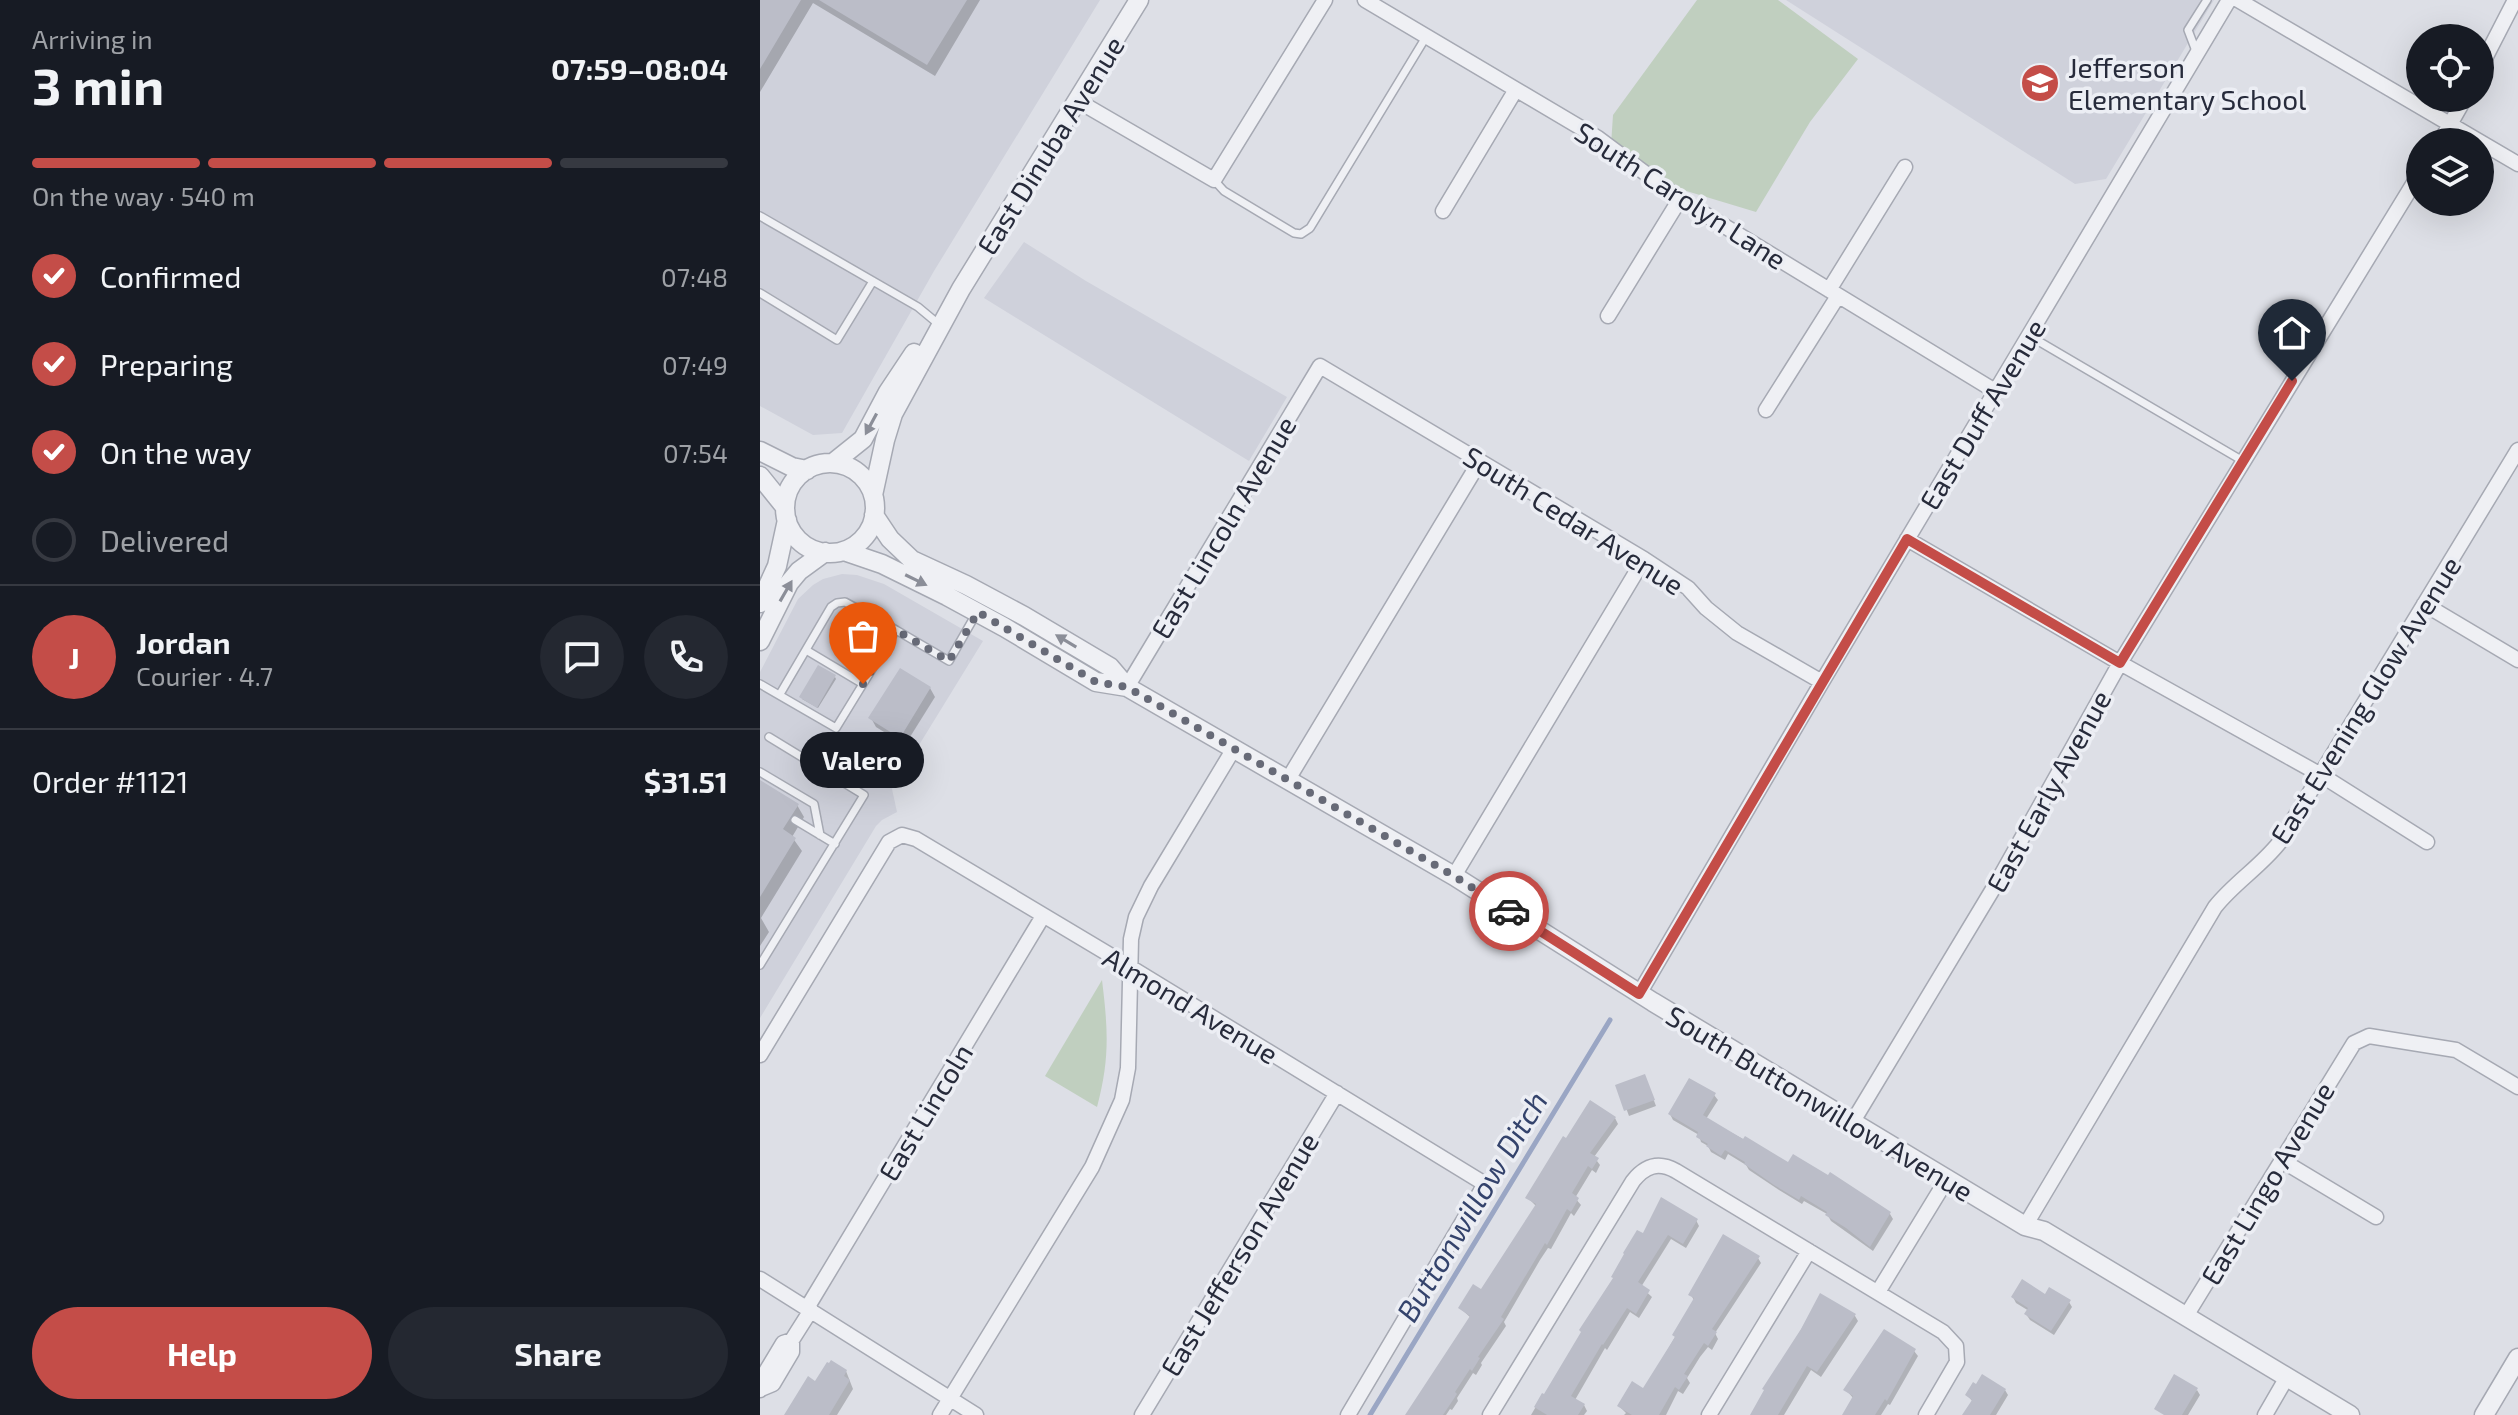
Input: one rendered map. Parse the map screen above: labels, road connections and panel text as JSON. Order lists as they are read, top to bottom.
{
  "streets": {
    "street": [
      "East Dinuba Avenue",
      "South Carolyn Lane",
      "East Duff Avenue",
      "South Cedar Avenue",
      "East Lincoln Avenue",
      "East Evening Glow Avenue",
      "East Early Avenue",
      "Almond Avenue",
      "South Buttonwillow Avenue",
      "East Lincoln",
      "East Lingo Avenue",
      "East Jefferson Avenue"
    ]
  },
  "crossings": [
    ["East Dinuba Avenue", "South Buttonwillow Avenue"],
    ["South Carolyn Lane", "East Duff Avenue"],
    ["East Duff Avenue", "South Cedar Avenue"],
    ["East Duff Avenue", "South Buttonwillow Avenue"],
    ["South Cedar Avenue", "East Lincoln Avenue"],
    ["East Lincoln Avenue", "South Buttonwillow Avenue"],
    ["East Evening Glow Avenue", "South Buttonwillow Avenue"],
    ["East Early Avenue", "South Buttonwillow Avenue"],
    ["Almond Avenue", "East Lincoln"],
    ["Almond Avenue", "East Jefferson Avenue"],
    ["South Buttonwillow Avenue", "East Lingo Avenue"]
  ],
  "water": ["Buttonwillow Ditch"],
  "places": {
    "school or university": ["Jefferson Elementary School"],
    "other": ["Valero"]
  },
  "page": {
    "heading": ["3 min", "Arriving in", "07:59–08:04"],
    "panel": [
      "Jordan",
      "Courier · 4.7",
      "Order #1121",
      "$31.51"
    ],
    "bar": "On the way · 540 m",
    "list": [
      ["Confirmed", "07:48"],
      ["Preparing", "07:49"],
      ["On the way", "07:54"],
      "Delivered"
    ],
    "round": "J",
    "bubble": "Valero",
    "buttons": ["Help", "Share"]
  }
}
